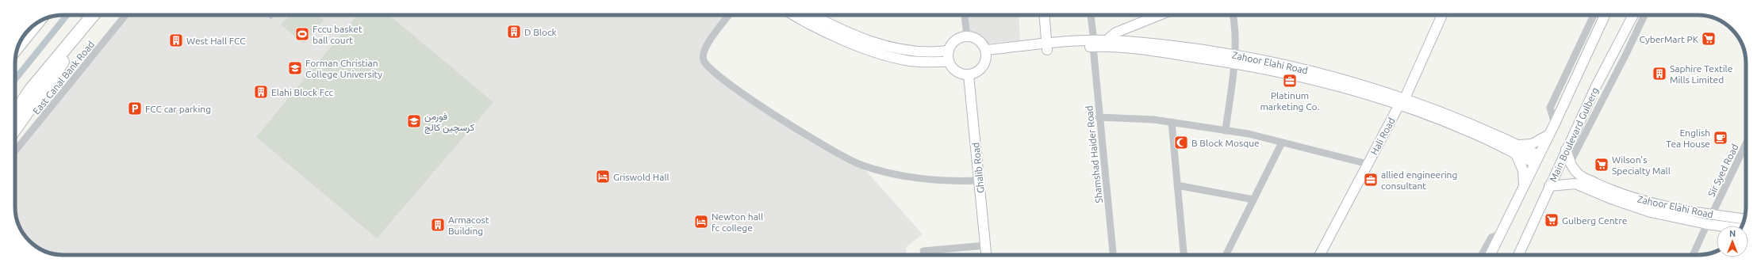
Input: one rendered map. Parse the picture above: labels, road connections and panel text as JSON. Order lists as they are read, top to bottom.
{
  "streets": {
    "main road": [
      "Zahoor Elahi Road",
      "Main Boulevard Gulberg",
      "Hali Road",
      "Ghalib Road"
    ],
    "street": ["East Canal Bank Road", "Shamshad Haider Road", "Sir Syed Road"]
  },
  "crossings": [
    ["Zahoor Elahi Road", "Main Boulevard Gulberg"],
    ["Zahoor Elahi Road", "Hali Road"],
    ["Zahoor Elahi Road", "Shamshad Haider Road"],
    ["Zahoor Elahi Road", "Ghalib Road"],
    ["Zahoor Elahi Road", "Sir Syed Road"]
  ],
  "places": {
    "building": [
      "D Block",
      "West Hall FCC",
      "Saphire Textile Mills Limited",
      "Elahi Block Fcc",
      "Armacost Building"
    ],
    "sports": ["Fccu basket ball court"],
    "supermarket": ["CyberMart PK", "Wilson's Specialty Mall", "Gulberg Centre"],
    "school or university": ["Forman Christian College University", "فورمن کرسچین کالج"],
    "office": ["Platinum marketing Co.", "allied engineering consultant"],
    "parking": ["FCC car parking"],
    "cafe": ["English Tea House"],
    "mosque": ["B Block Mosque"],
    "hotel": ["Griswold Hall", "Newton hall fc college"]
  },
  "north": "top"
}
